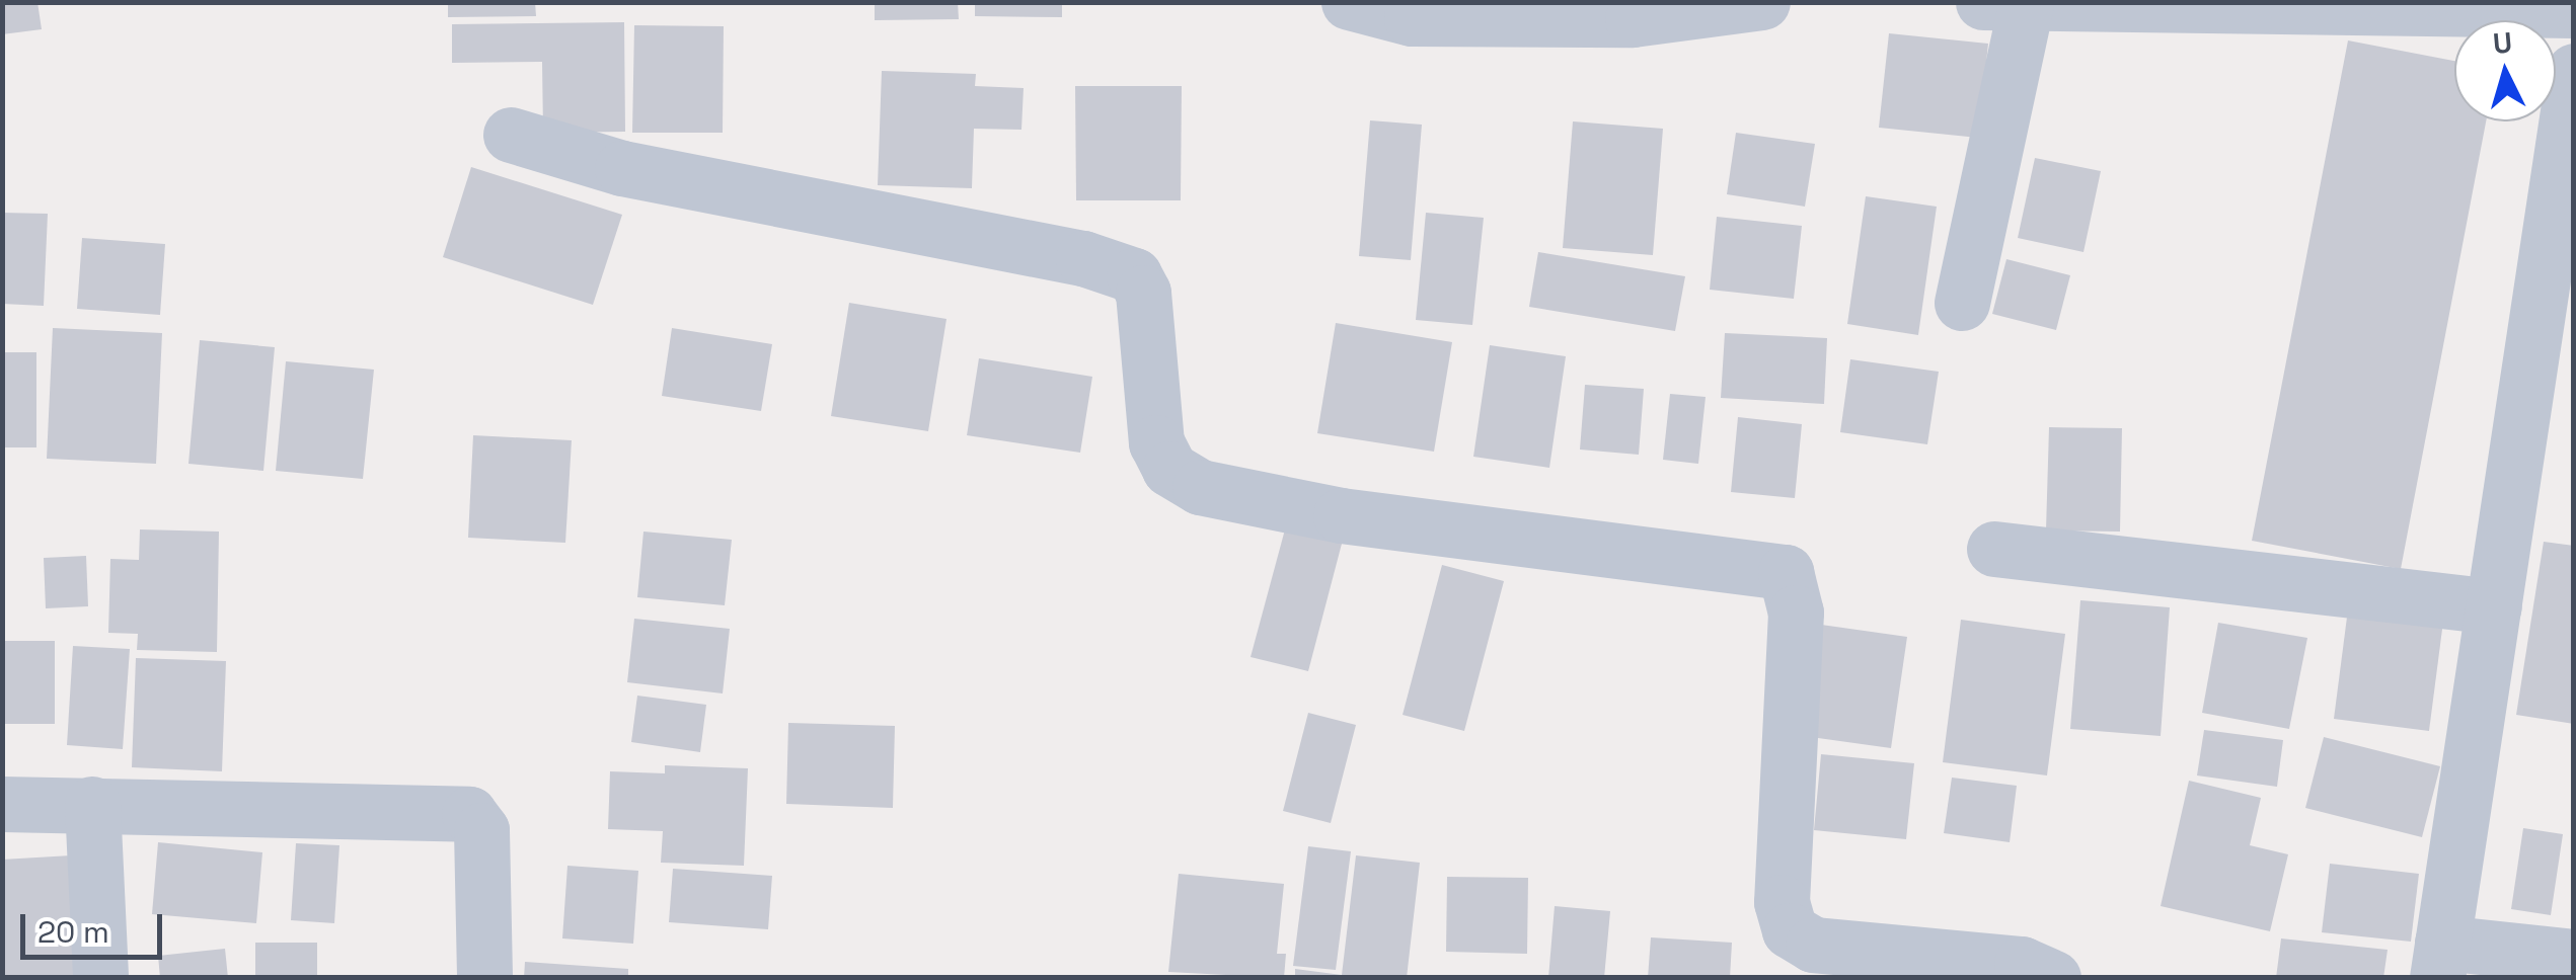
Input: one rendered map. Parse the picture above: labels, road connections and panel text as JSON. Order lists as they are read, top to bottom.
{
  "scale_bar": "20 m",
  "north": "top"
}
